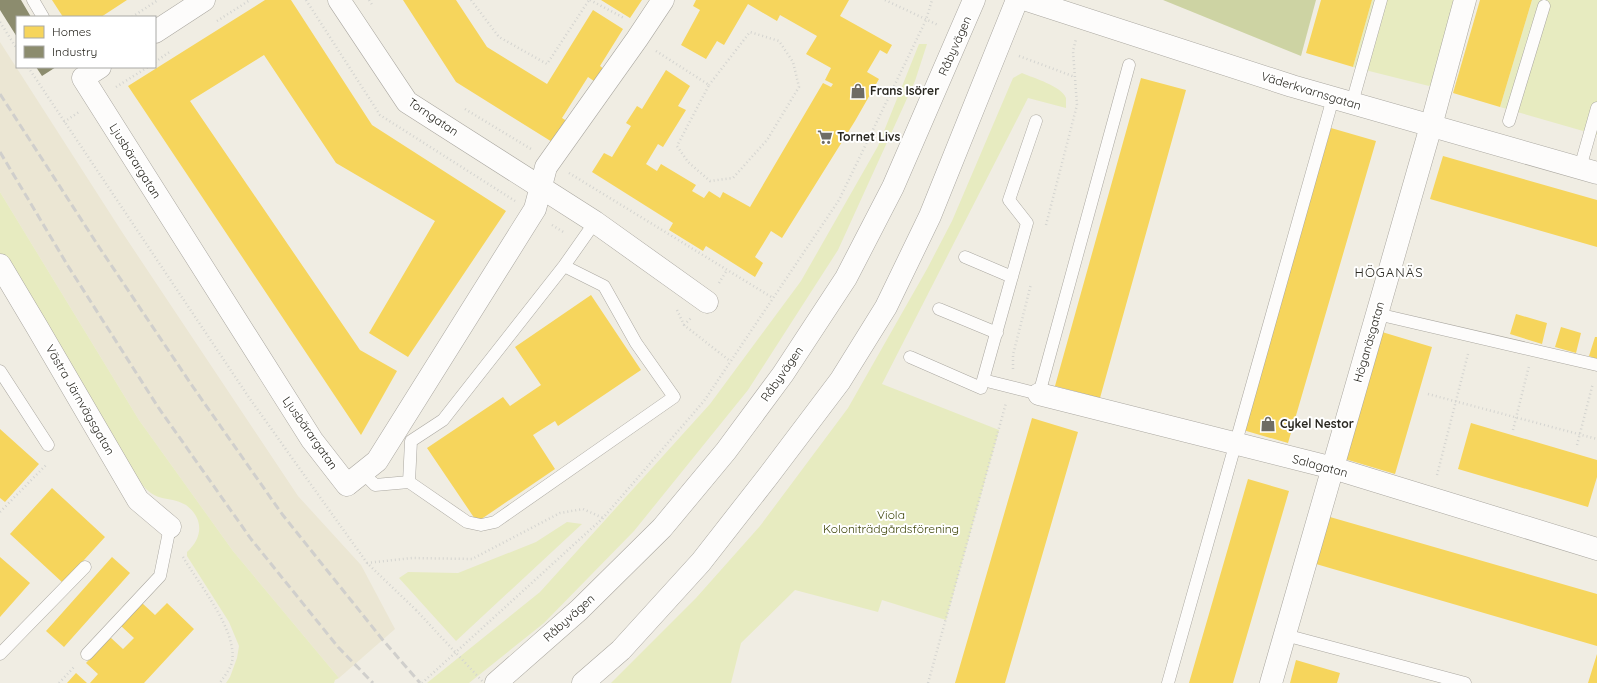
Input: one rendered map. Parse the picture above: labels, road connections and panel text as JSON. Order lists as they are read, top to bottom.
{
  "streets": {
    "street": [
      "Råbyvägen",
      "Väderkvarnsgatan",
      "Torngatan",
      "Ljusbärargatan",
      "Höganäsgatan",
      "Västra Järnvägsgatan",
      "Salagatan"
    ]
  },
  "crossings": [
    ["Väderkvarnsgatan", "Höganäsgatan"],
    ["Torngatan", "Ljusbärargatan"],
    ["Höganäsgatan", "Salagatan"]
  ],
  "districts": ["HÖGANÄS"],
  "parks": ["Viola Koloniträdgårdsförening"],
  "places": {
    "shop": ["Frans Isörer", "Cykel Nestor"],
    "supermarket": ["Tornet Livs"]
  },
  "legend": ["Homes", "Industry"]
}
